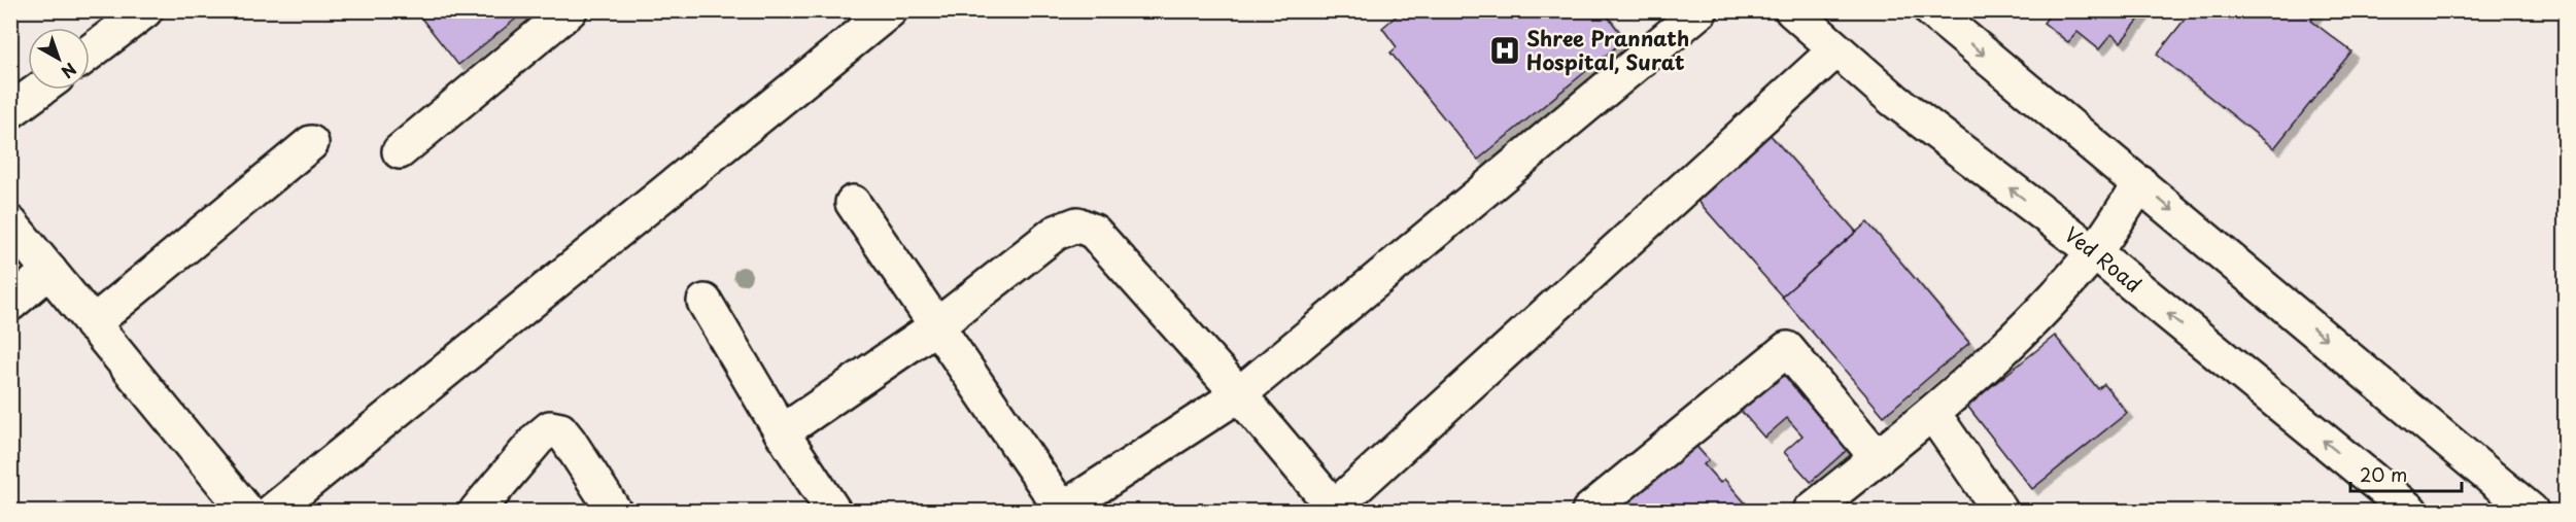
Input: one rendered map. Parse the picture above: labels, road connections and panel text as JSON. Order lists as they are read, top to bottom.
{
  "streets": {
    "street": ["Ved Road"]
  },
  "places": {
    "hospital": ["Shree Prannath Hospital, Surat"]
  },
  "scale_bar": "20 m",
  "north": "bottom right"
}
